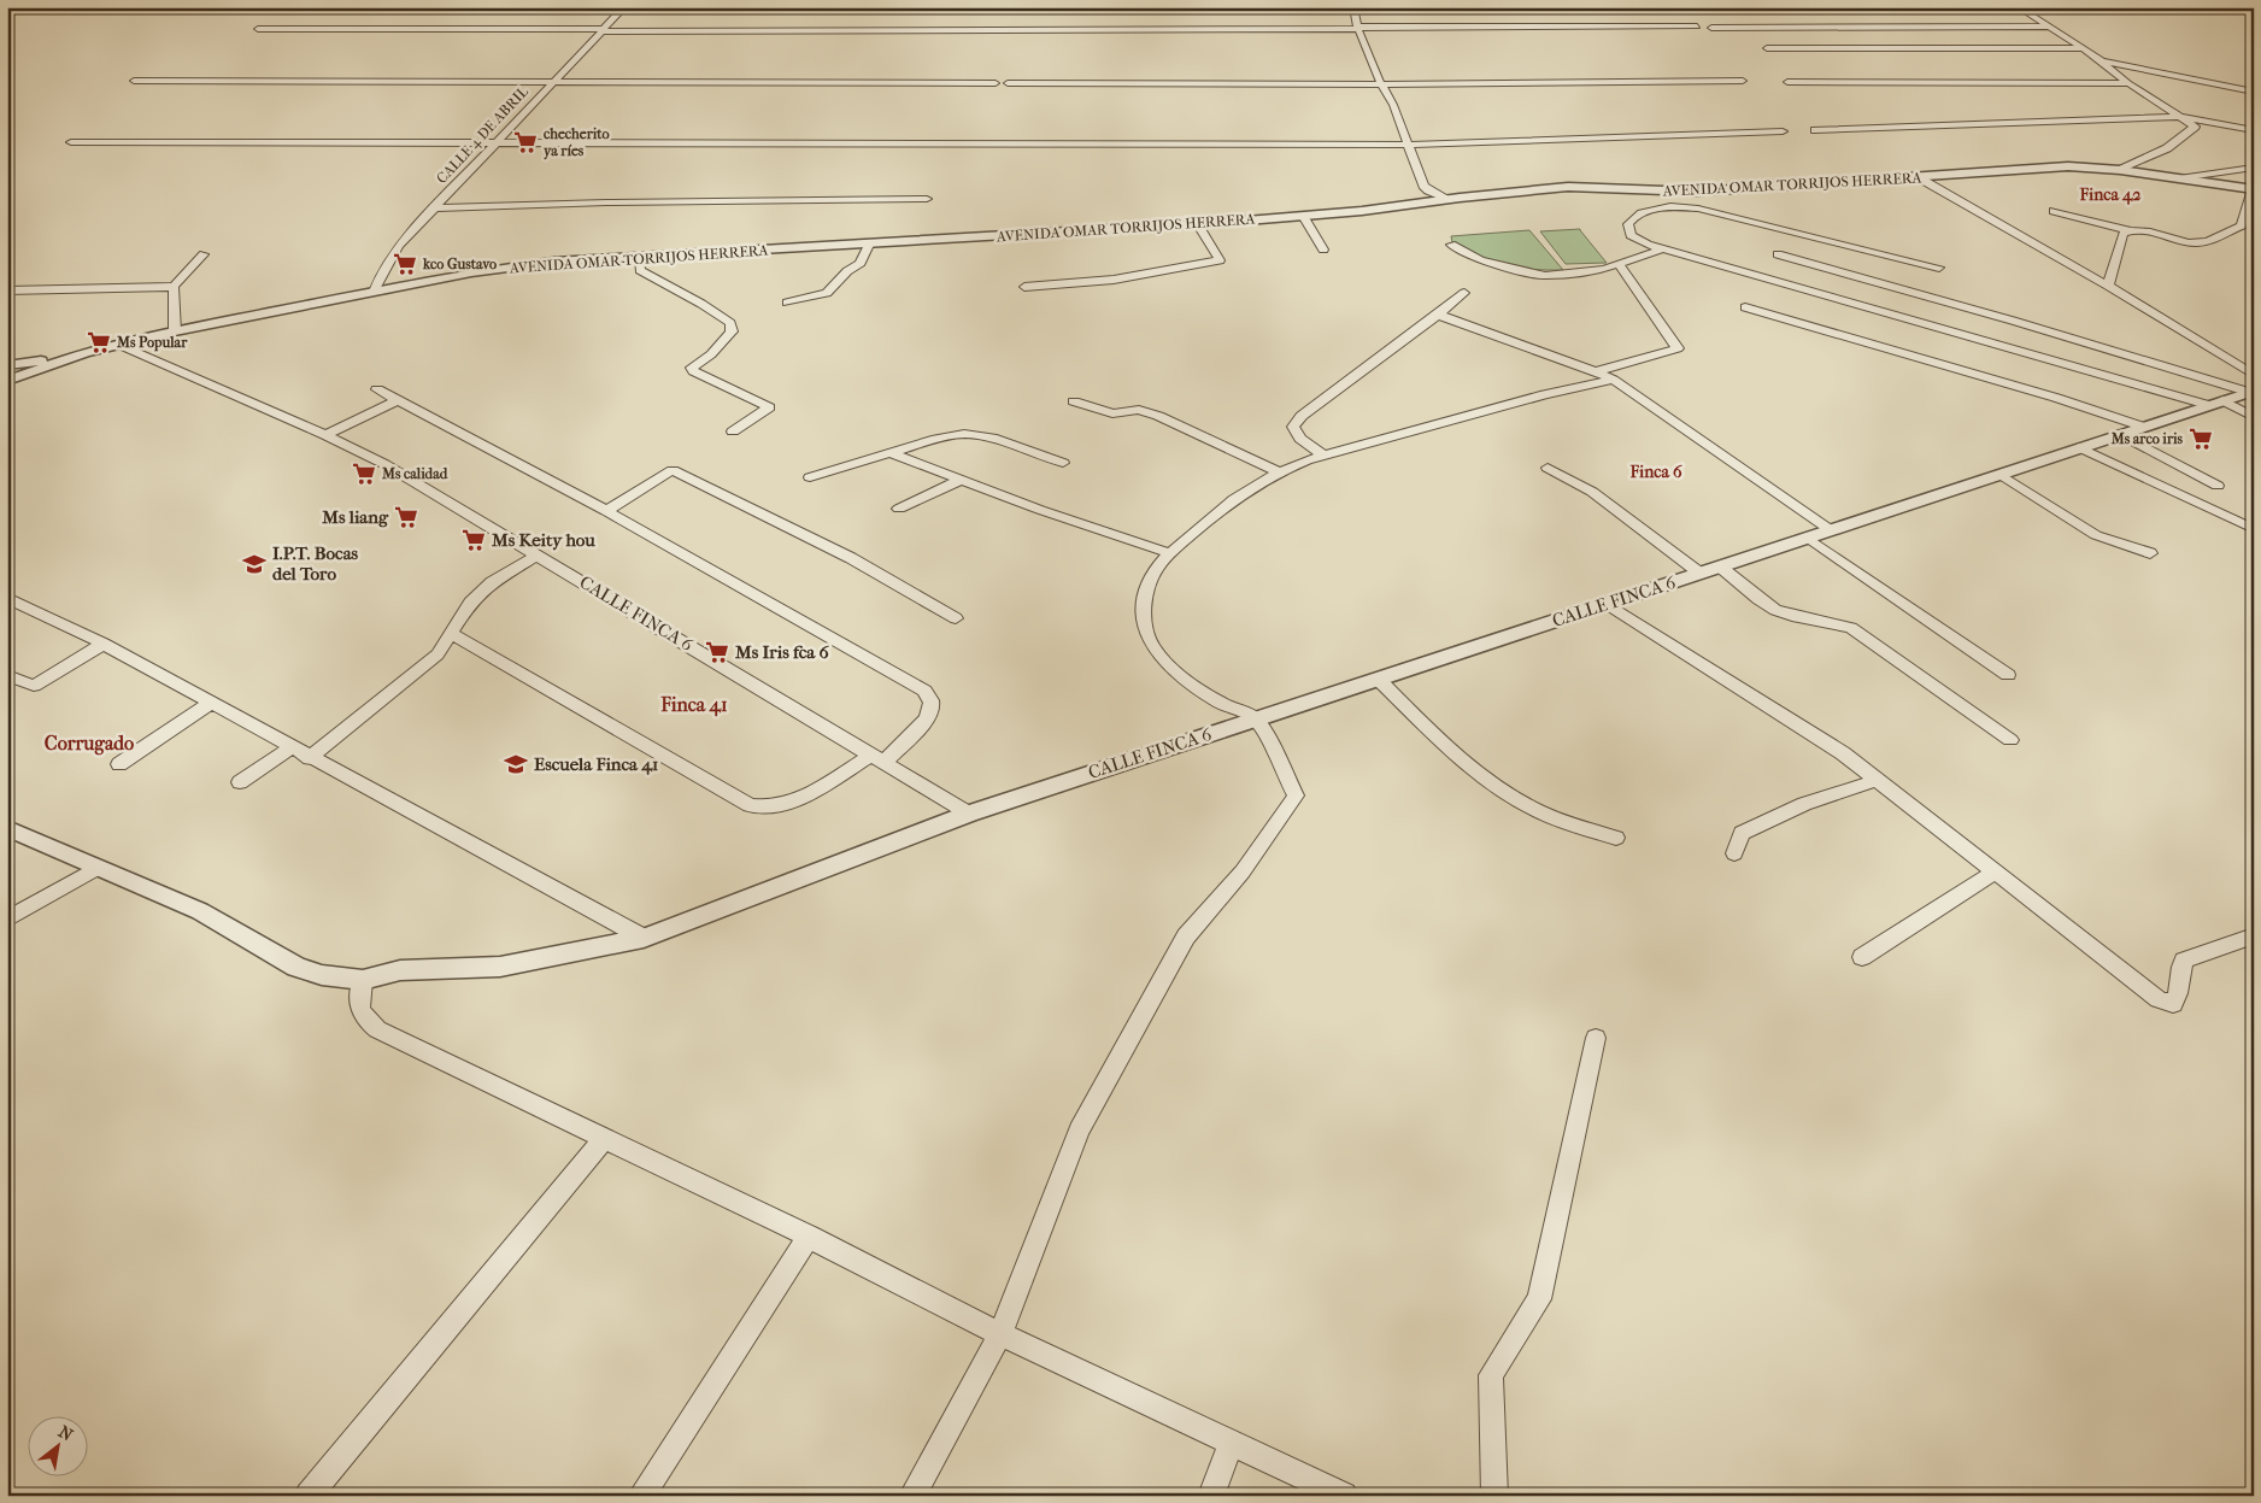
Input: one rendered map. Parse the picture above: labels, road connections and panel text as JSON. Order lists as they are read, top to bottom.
{
  "streets": {
    "street": ["CALLE 4 DE ABRIL", "AVENIDA OMAR TORRIJOS HERRERA", "CALLE FINCA 6"]
  },
  "crossings": [
    ["CALLE 4 DE ABRIL", "AVENIDA OMAR TORRIJOS HERRERA"],
    ["AVENIDA OMAR TORRIJOS HERRERA", "CALLE FINCA 6"]
  ],
  "districts": [
    "Finca 42",
    "Finca 6",
    "Finca 41",
    "Corrugado"
  ],
  "places": {
    "supermarket": [
      "checherito ya ríes",
      "kco Gustavo",
      "Ms Popular",
      "Ms arco iris",
      "Ms calidad",
      "Ms liang",
      "Ms Keity hou",
      "Ms Iris fca 6"
    ],
    "school or university": ["I.P.T. Bocas del Toro", "Escuela Finca 41"]
  },
  "north": "top right"
}
